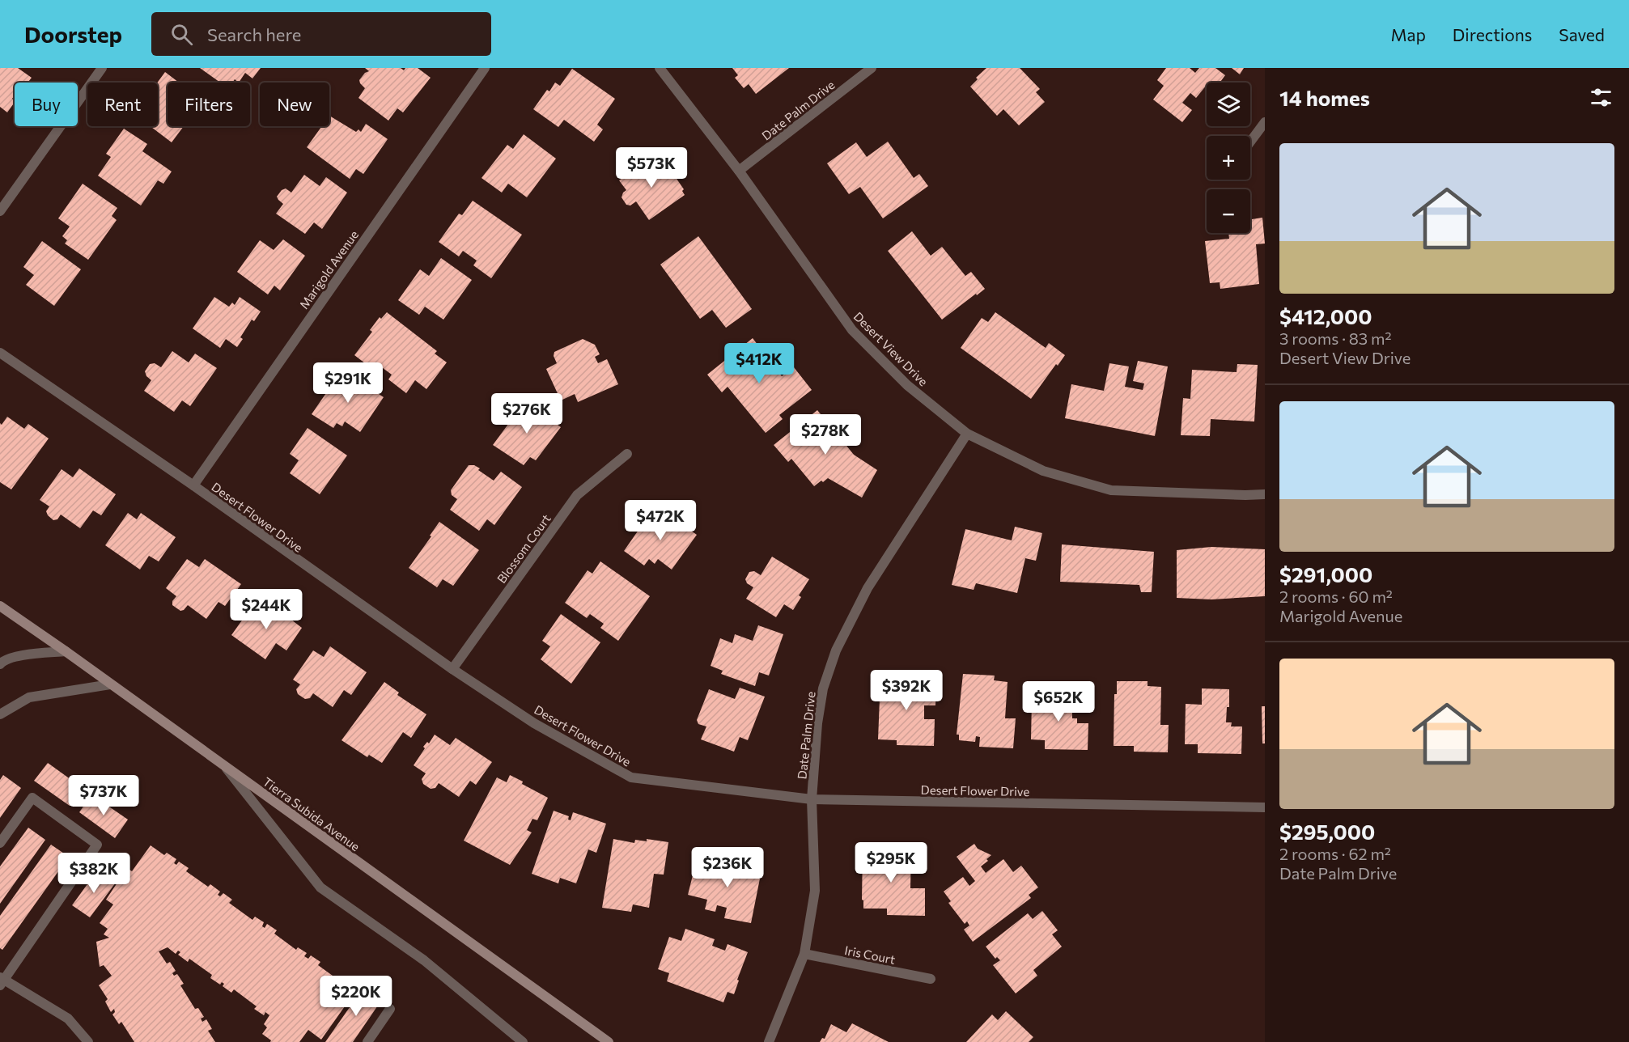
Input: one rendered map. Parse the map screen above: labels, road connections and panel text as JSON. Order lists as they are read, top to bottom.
{
  "streets": {
    "main road": ["Tierra Subida Avenue"],
    "street": [
      "Date Palm Drive",
      "Marigold Avenue",
      "Desert View Drive",
      "Desert Flower Drive",
      "Blossom Court",
      "Iris Court"
    ]
  },
  "crossings": [
    ["Date Palm Drive", "Desert View Drive"],
    ["Date Palm Drive", "Desert Flower Drive"],
    ["Date Palm Drive", "Iris Court"],
    ["Marigold Avenue", "Desert Flower Drive"],
    ["Desert Flower Drive", "Blossom Court"]
  ],
  "page": {
    "header": "Doorstep",
    "search": "Search here",
    "nav": ["Map", "Directions", "Saved"],
    "heading": "14 homes",
    "map_buttons": ["+", "−"],
    "chip": [
      "Buy",
      "Rent",
      "Filters",
      "New"
    ],
    "list": [
      {
        "name": "$412,000",
        "note": "3 rooms · 83 m² · Desert View Drive"
      },
      {
        "name": "$291,000",
        "note": "2 rooms · 60 m² · Marigold Avenue"
      },
      {
        "name": "$295,000",
        "note": "2 rooms · 62 m² · Date Palm Drive"
      }
    ],
    "price": [
      "$573K",
      "$412K",
      "$291K",
      "$276K",
      "$278K",
      "$472K",
      "$244K",
      "$392K",
      "$652K",
      "$737K",
      "$295K",
      "$236K",
      "$382K",
      "$220K"
    ]
  }
}
